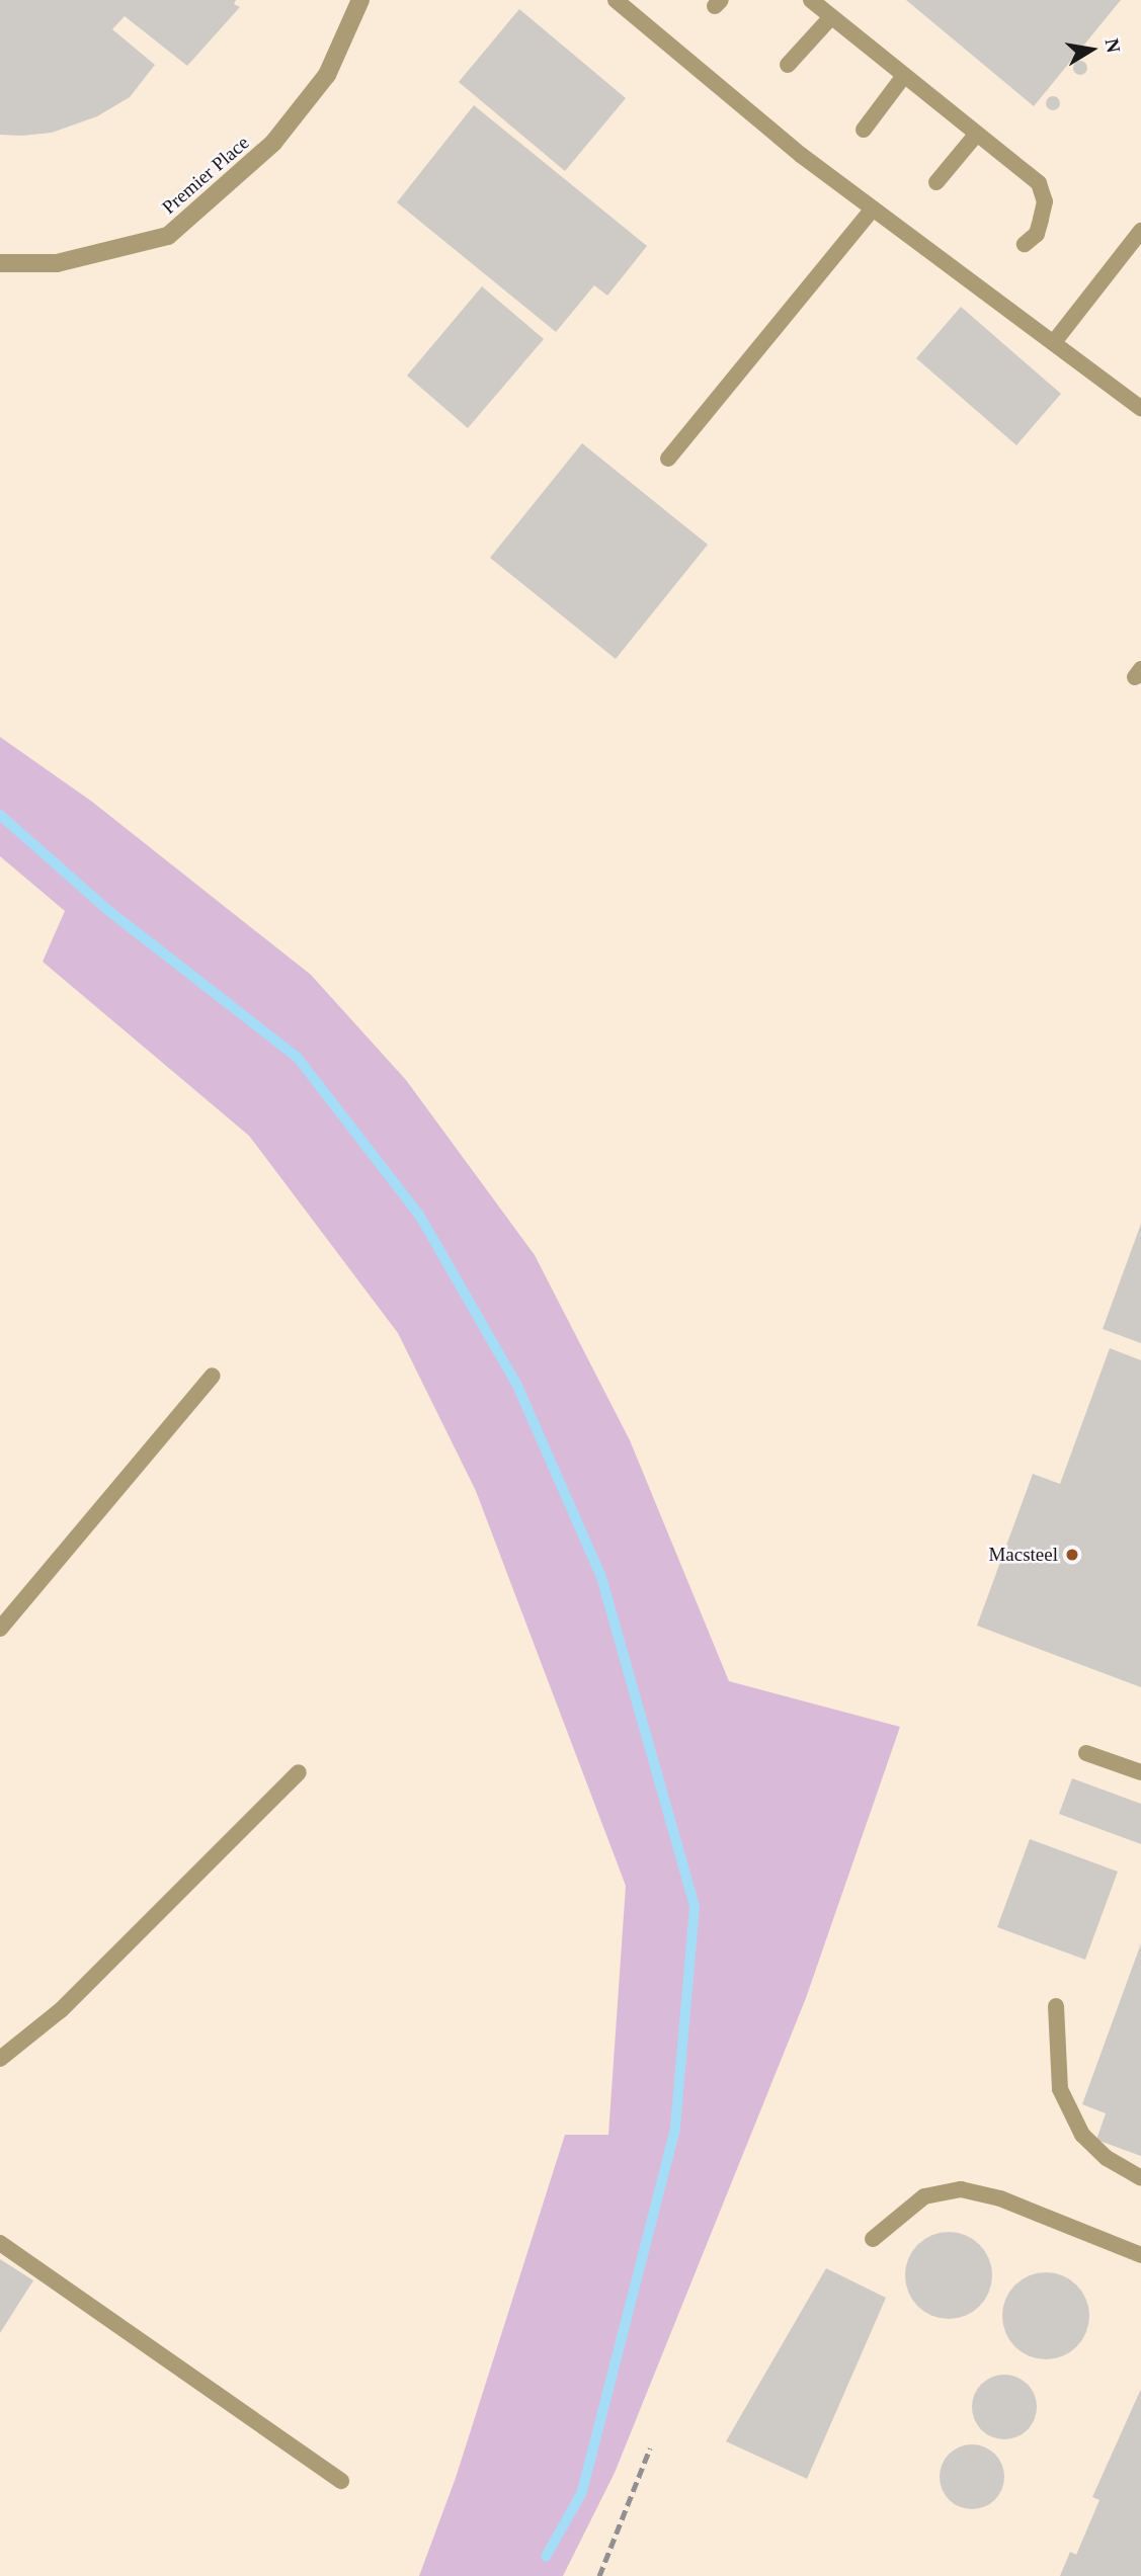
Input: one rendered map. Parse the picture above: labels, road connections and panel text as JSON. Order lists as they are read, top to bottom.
{
  "streets": {
    "street": ["Premier Place"]
  },
  "places": ["Macsteel"],
  "north": "right"
}
